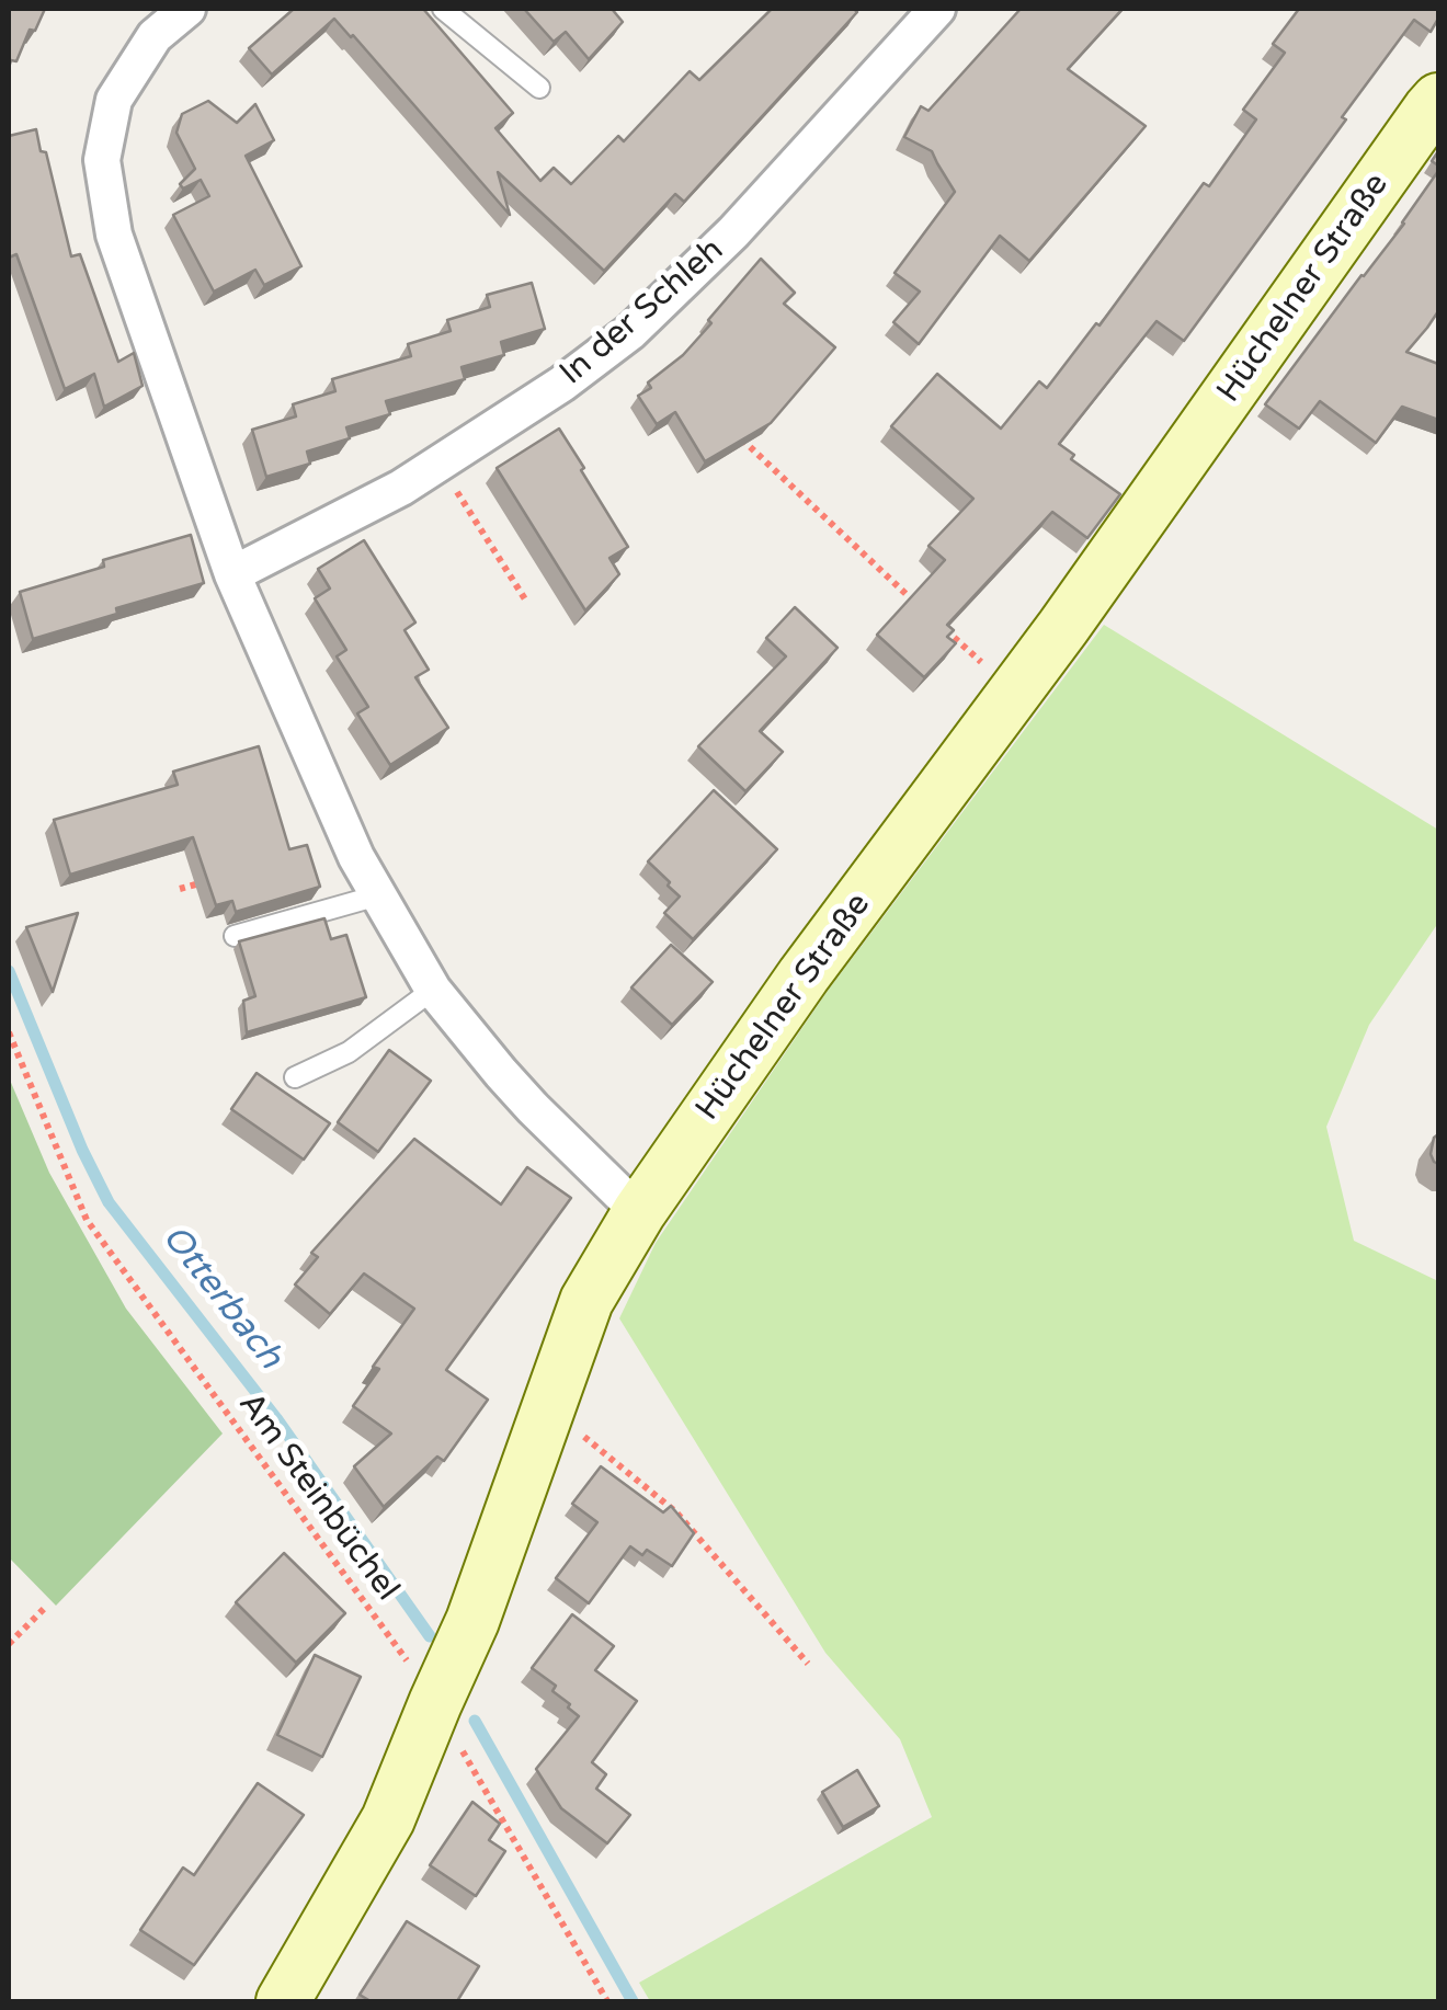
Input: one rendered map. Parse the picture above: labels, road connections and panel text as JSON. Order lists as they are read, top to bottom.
{
  "streets": {
    "street": ["Hüchelner Straße", "In der Schleh"],
    "path": ["Am Steinbüchel"]
  },
  "crossings": [
    ["Hüchelner Straße", "Am Steinbüchel"]
  ],
  "water": ["Otterbach"]
}
